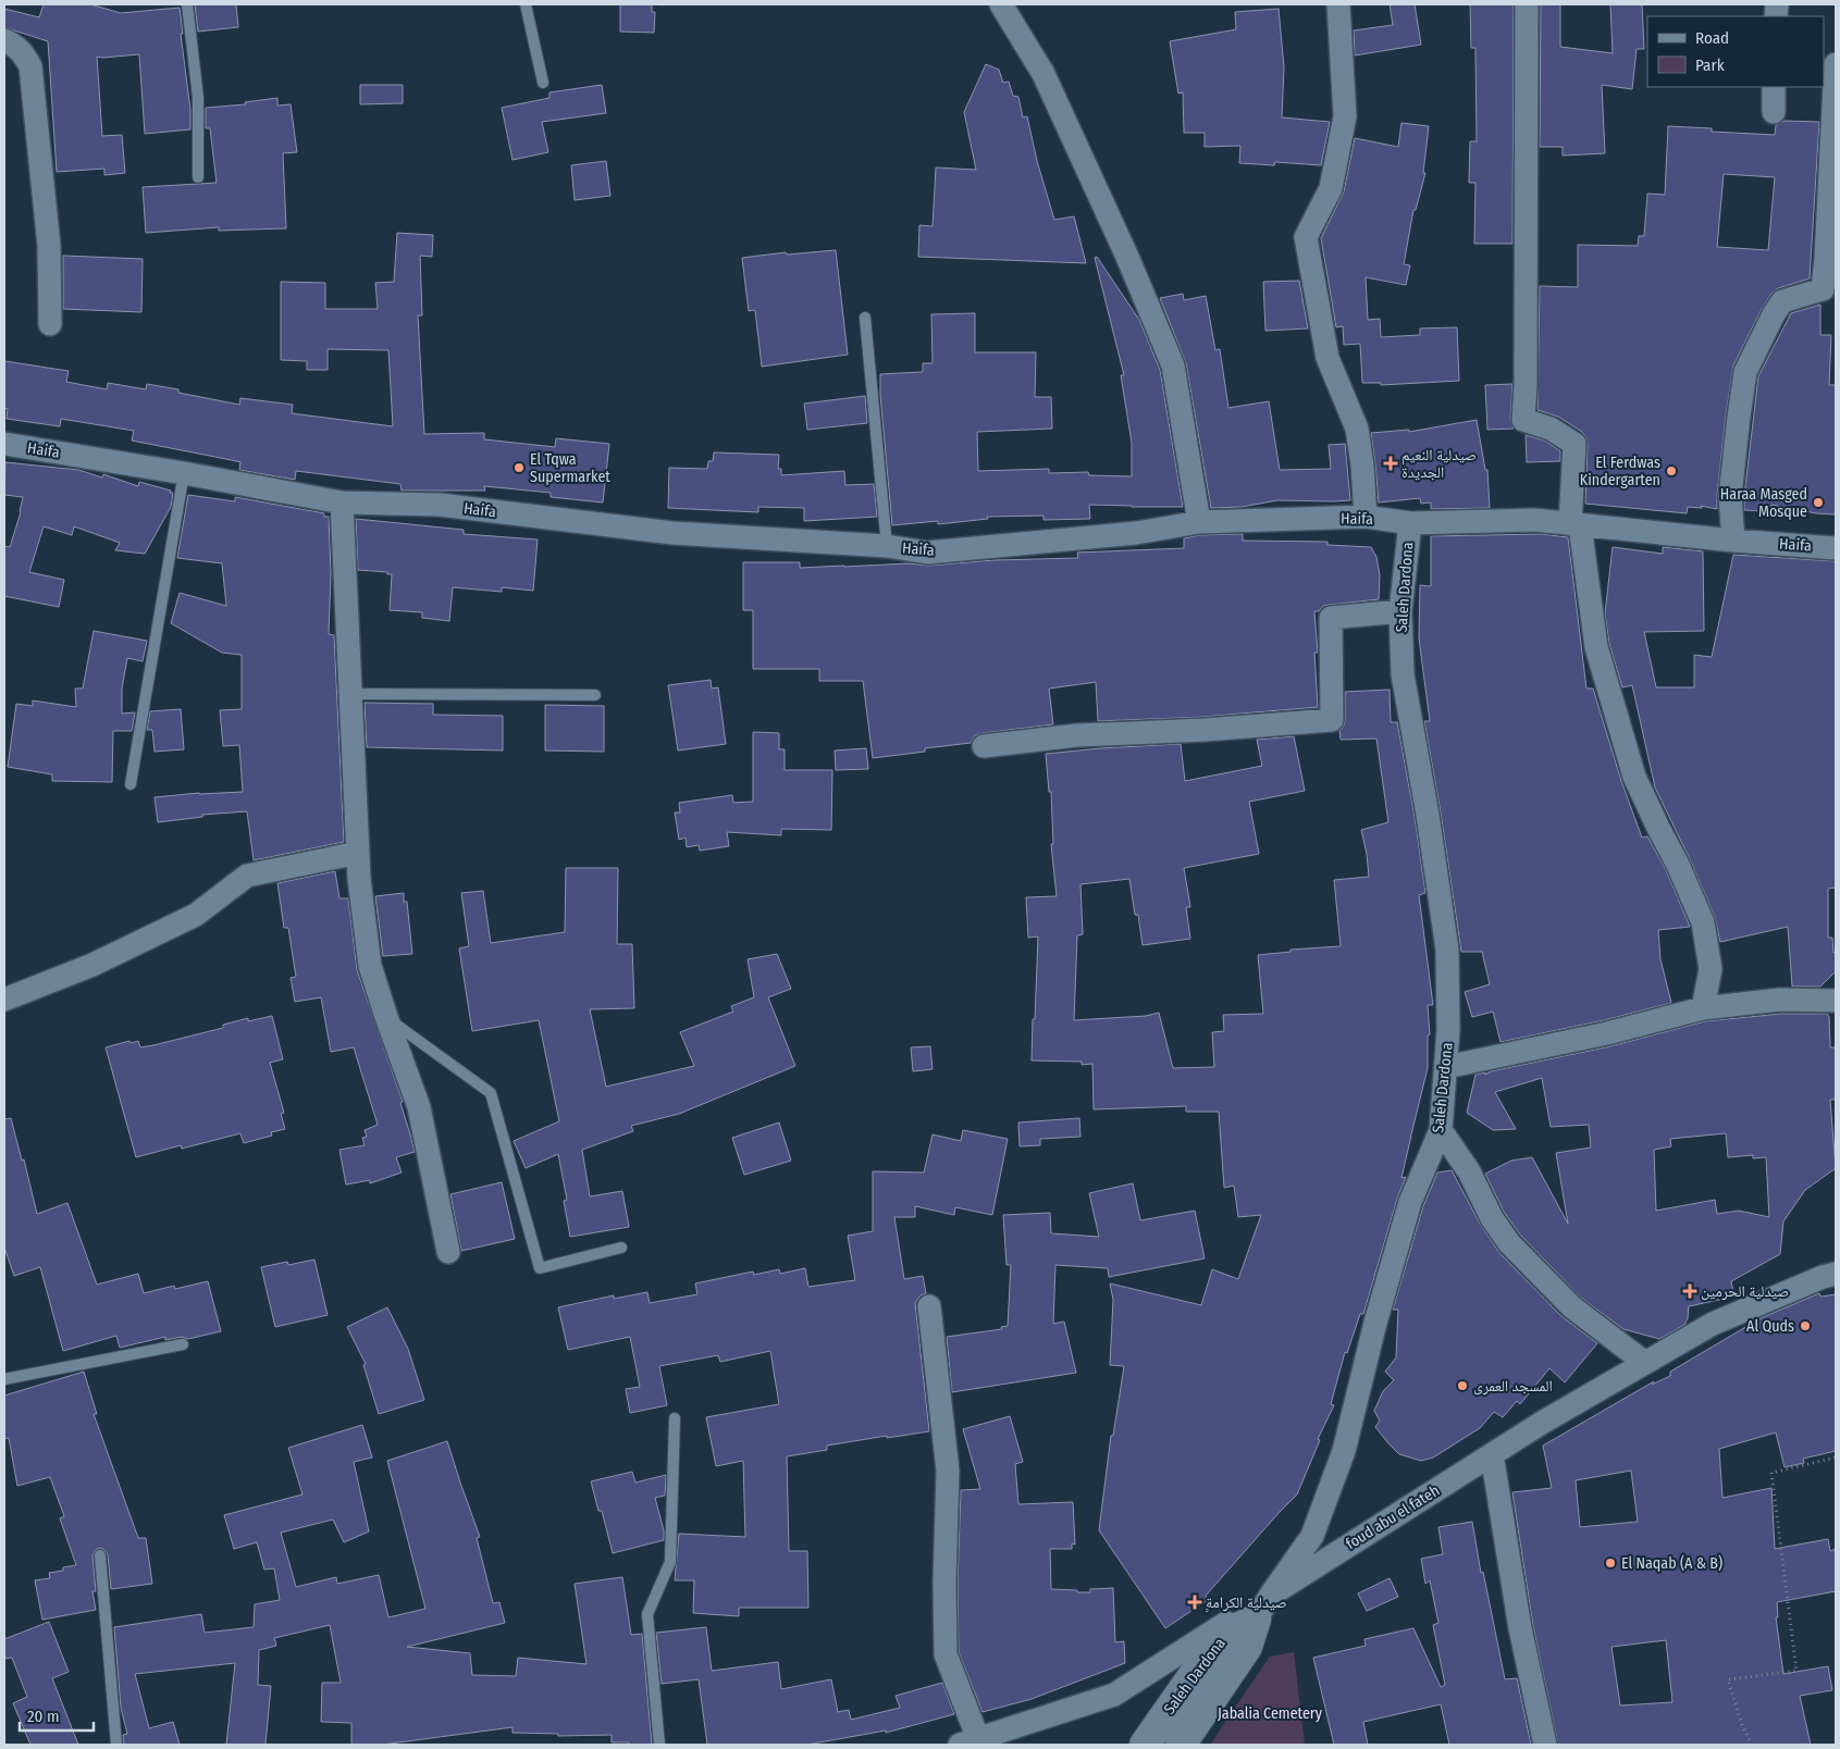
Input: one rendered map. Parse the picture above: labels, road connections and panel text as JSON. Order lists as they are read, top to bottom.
{
  "streets": {
    "street": ["Haifa", "Saleh Dardona", "foud abu el fateh"]
  },
  "crossings": [
    ["Haifa", "Saleh Dardona"],
    ["Saleh Dardona", "foud abu el fateh"]
  ],
  "parks": ["Jabalia Cemetery"],
  "places": {
    "health": ["صيدلية النعيم الجديدة", "صيدلية الحرمين", "ِِصيدلية الكرامة"],
    "other": [
      "El Tqwa Supermarket",
      "El Ferdwas Kindergarten",
      "Haraa Masged Mosque",
      "Al Quds",
      "المسجد العمرى",
      "El Naqab (A & B)"
    ]
  },
  "legend": ["Road", "Park"],
  "scale_bar": "20 m"
}
